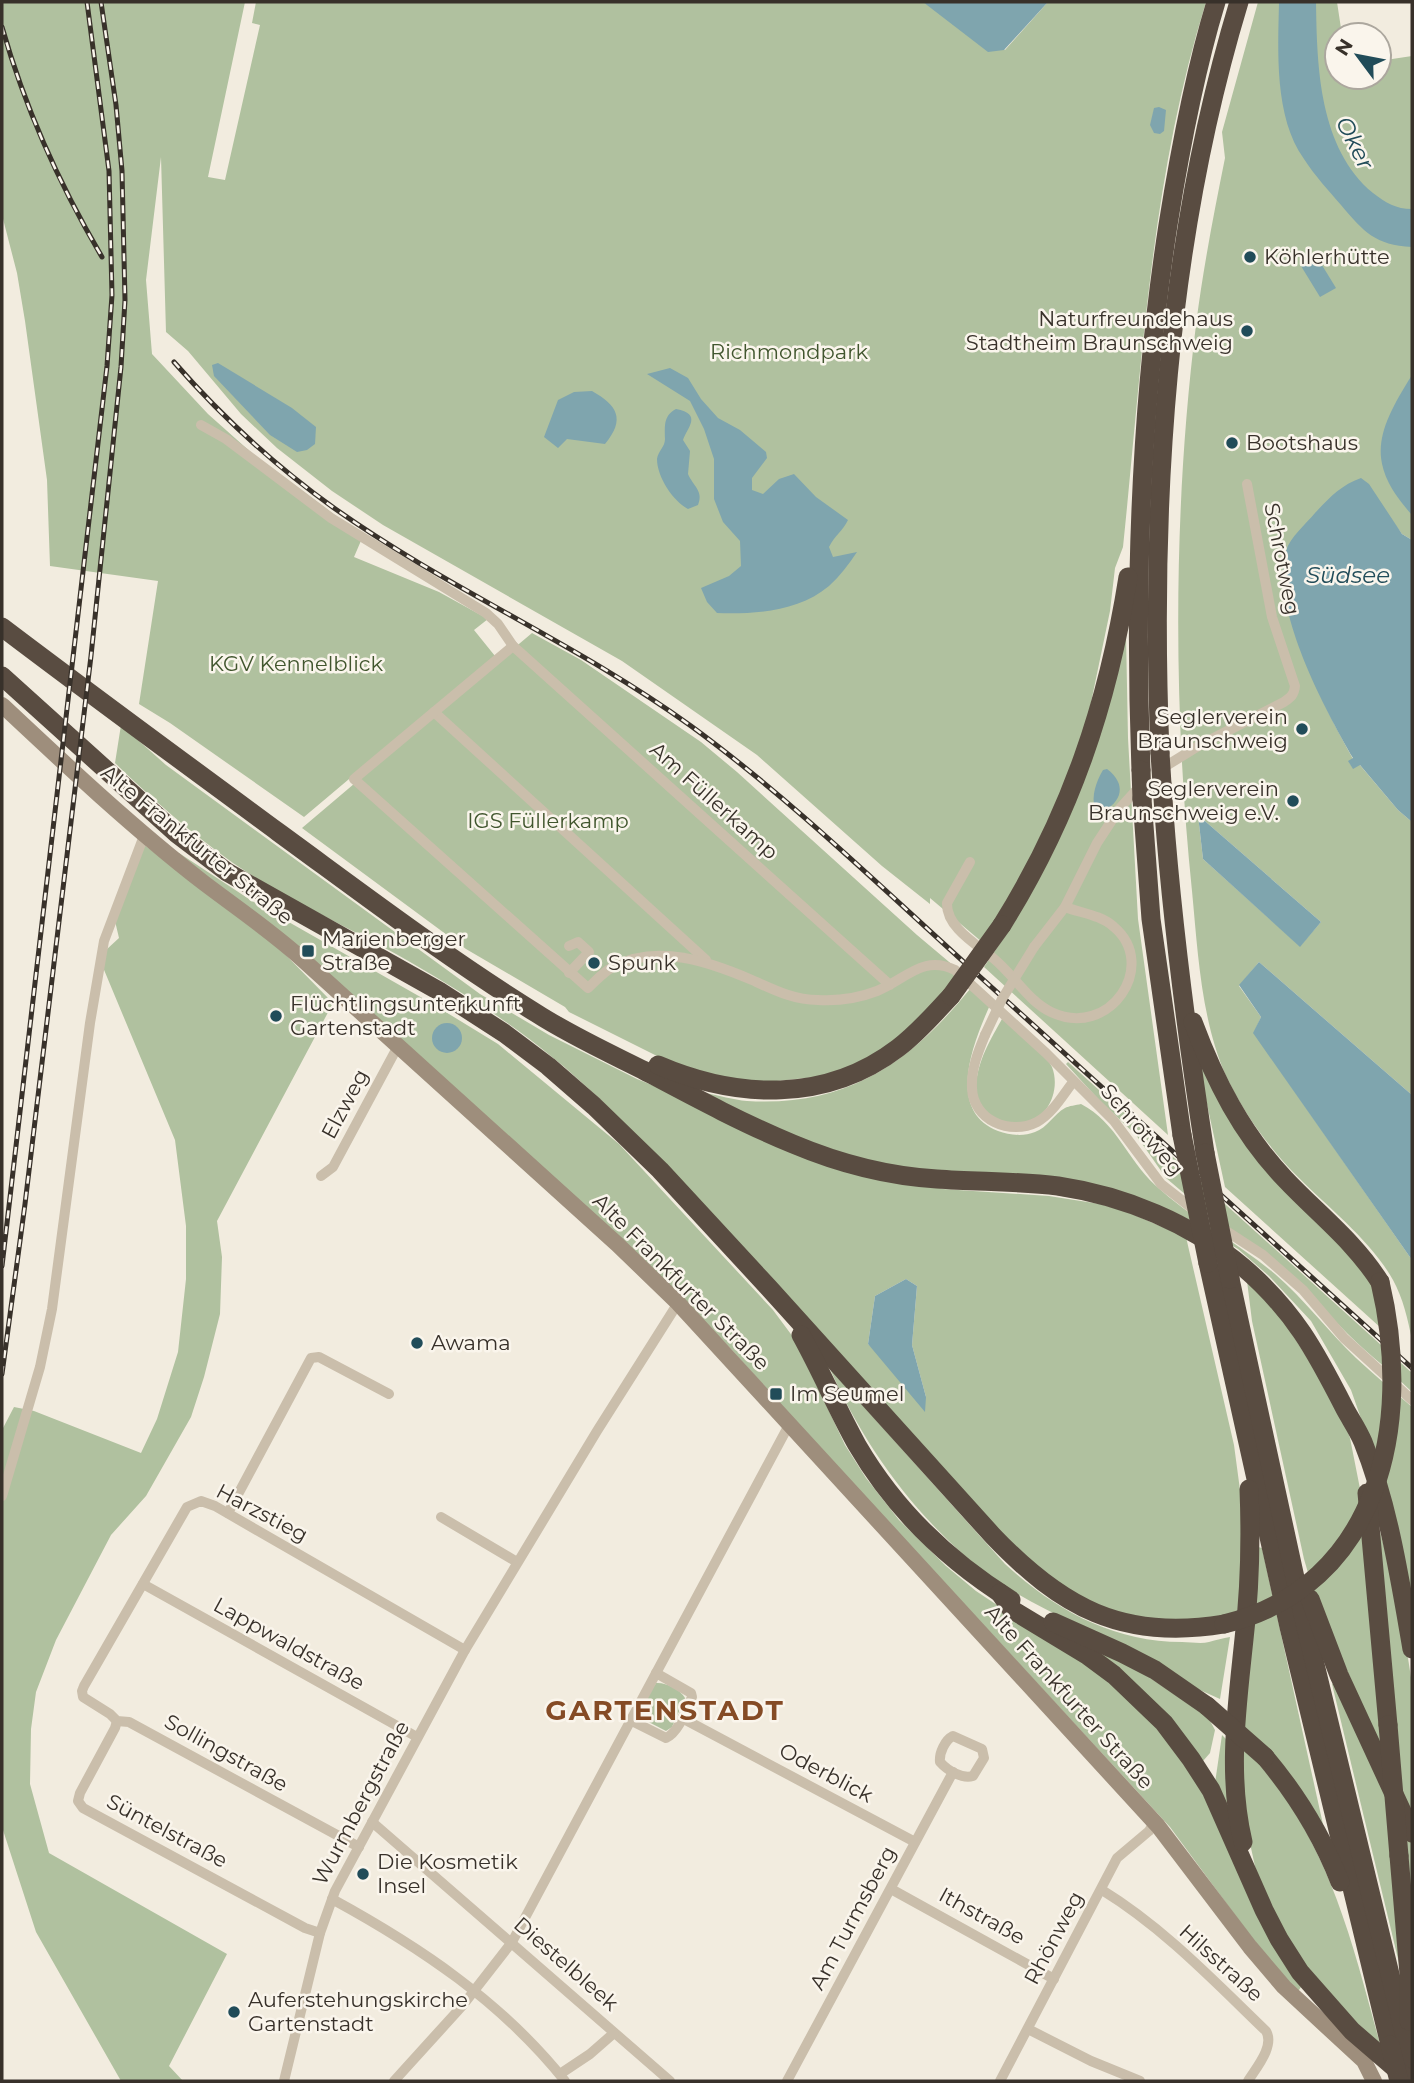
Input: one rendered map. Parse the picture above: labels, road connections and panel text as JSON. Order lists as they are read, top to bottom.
{
  "streets": {
    "street": [
      "Schrotweg",
      "Am Füllerkamp",
      "Alte Frankfurter Straße",
      "Elzweg",
      "Harzstieg",
      "Lappwaldstraße",
      "Sollingstraße",
      "Oderblick",
      "Wurmbergstraße",
      "Süntelstraße",
      "Ithstraße",
      "Am Turmsberg",
      "Rhönweg",
      "Hilsstraße",
      "Diestelbleek"
    ]
  },
  "crossings": [
    ["Alte Frankfurter Straße", "Elzweg"],
    ["Alte Frankfurter Straße", "Wurmbergstraße"],
    ["Alte Frankfurter Straße", "Rhönweg"],
    ["Harzstieg", "Lappwaldstraße"],
    ["Harzstieg", "Sollingstraße"],
    ["Harzstieg", "Wurmbergstraße"],
    ["Lappwaldstraße", "Wurmbergstraße"],
    ["Sollingstraße", "Wurmbergstraße"],
    ["Sollingstraße", "Süntelstraße"],
    ["Oderblick", "Am Turmsberg"],
    ["Wurmbergstraße", "Süntelstraße"],
    ["Wurmbergstraße", "Diestelbleek"],
    ["Ithstraße", "Am Turmsberg"],
    ["Ithstraße", "Rhönweg"],
    ["Rhönweg", "Hilsstraße"]
  ],
  "districts": ["GARTENSTADT"],
  "water": ["Oker", "Südsee"],
  "parks": ["Richmondpark", "KGV Kennelblick", "IGS Füllerkamp"],
  "places": {
    "other": [
      "Köhlerhütte",
      "Naturfreundehaus Stadtheim Braunschweig",
      "Bootshaus",
      "Seglerverein Braunschweig",
      "Seglerverein Braunschweig e.V.",
      "Spunk",
      "Flüchtlingsunterkunft Gartenstadt",
      "Awama",
      "Die Kosmetik Insel",
      "Auferstehungskirche Gartenstadt"
    ],
    "transit": ["Marienberger Straße", "Im Seumel"]
  },
  "north": "top left"
}
